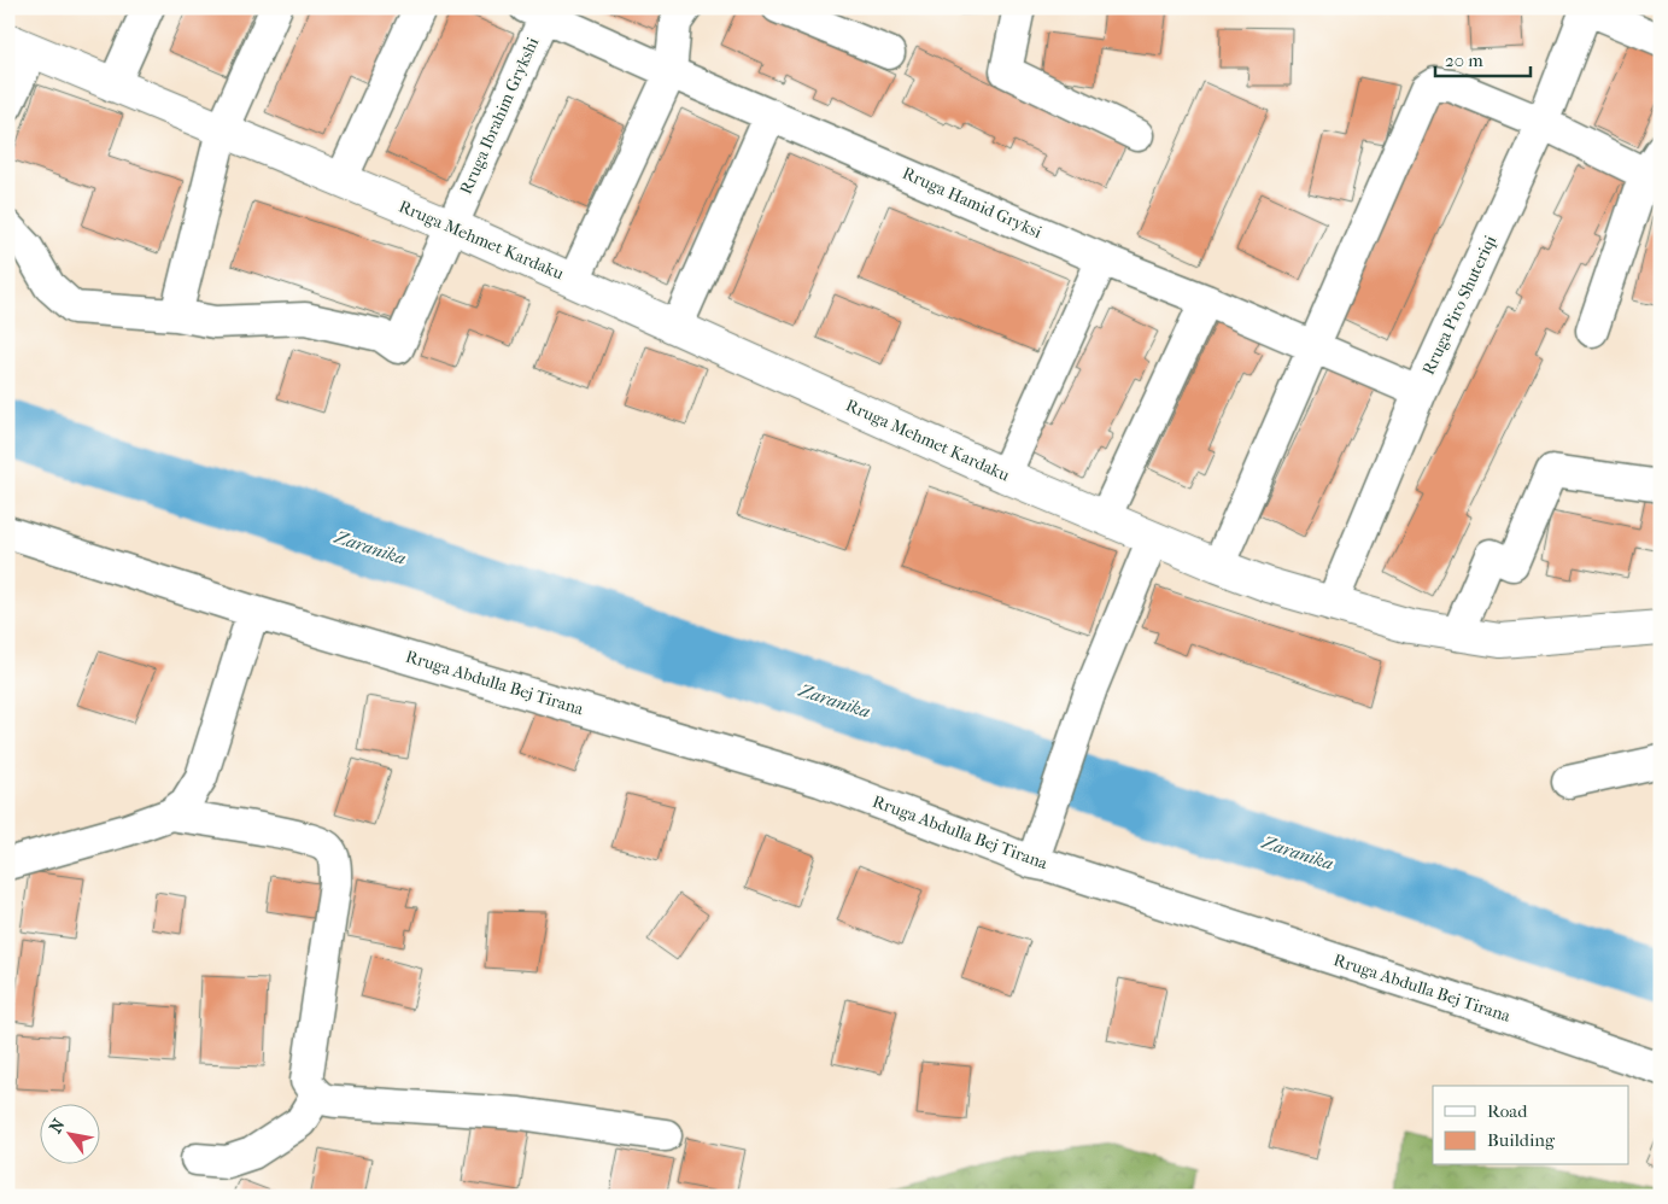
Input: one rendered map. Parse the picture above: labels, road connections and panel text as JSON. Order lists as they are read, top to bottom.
{
  "streets": {
    "street": [
      "Rruga Ibrahim Grykshi",
      "Rruga Hamid Gryksi",
      "Rruga Mehmet Kardaku",
      "Rruga Piro Shuteriqi",
      "Rruga Abdulla Bej Tirana"
    ]
  },
  "crossings": [
    ["Rruga Ibrahim Grykshi", "Rruga Hamid Gryksi"],
    ["Rruga Ibrahim Grykshi", "Rruga Mehmet Kardaku"],
    ["Rruga Hamid Gryksi", "Rruga Piro Shuteriqi"],
    ["Rruga Mehmet Kardaku", "Rruga Piro Shuteriqi"]
  ],
  "water": ["Zaranika"],
  "legend": ["Road", "Building"],
  "scale_bar": "20 m",
  "north": "top left"
}
